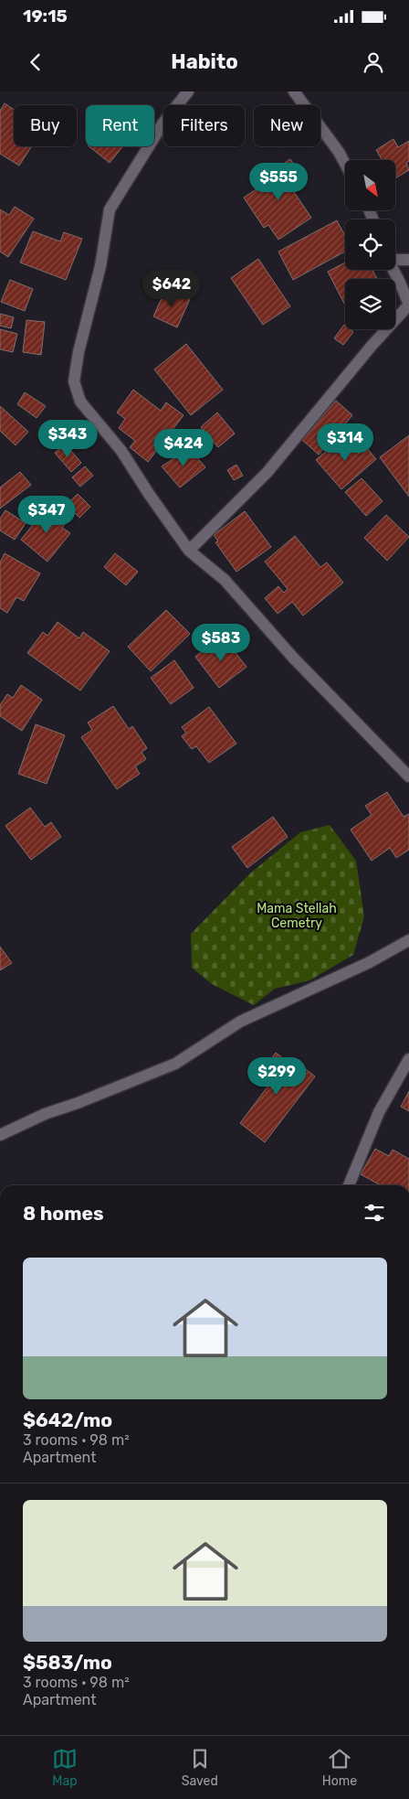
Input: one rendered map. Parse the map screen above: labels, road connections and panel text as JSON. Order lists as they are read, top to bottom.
{
  "parks": ["Mama Stellah Cemetry"],
  "north": "bottom right",
  "page": {
    "status": "19:15",
    "header": "Habito",
    "chip": [
      "Buy",
      "Rent",
      "Filters",
      "New"
    ],
    "price": [
      "$555",
      "$642",
      "$343",
      "$314",
      "$424",
      "$347",
      "$583",
      "$299"
    ],
    "heading": "8 homes",
    "list": [
      {
        "name": "$642/mo",
        "note": "3 rooms · 98 m² · Apartment"
      },
      {
        "name": "$583/mo",
        "note": "3 rooms · 98 m² · Apartment"
      }
    ],
    "tabs": ["Map", "Saved", "Home"]
  }
}
